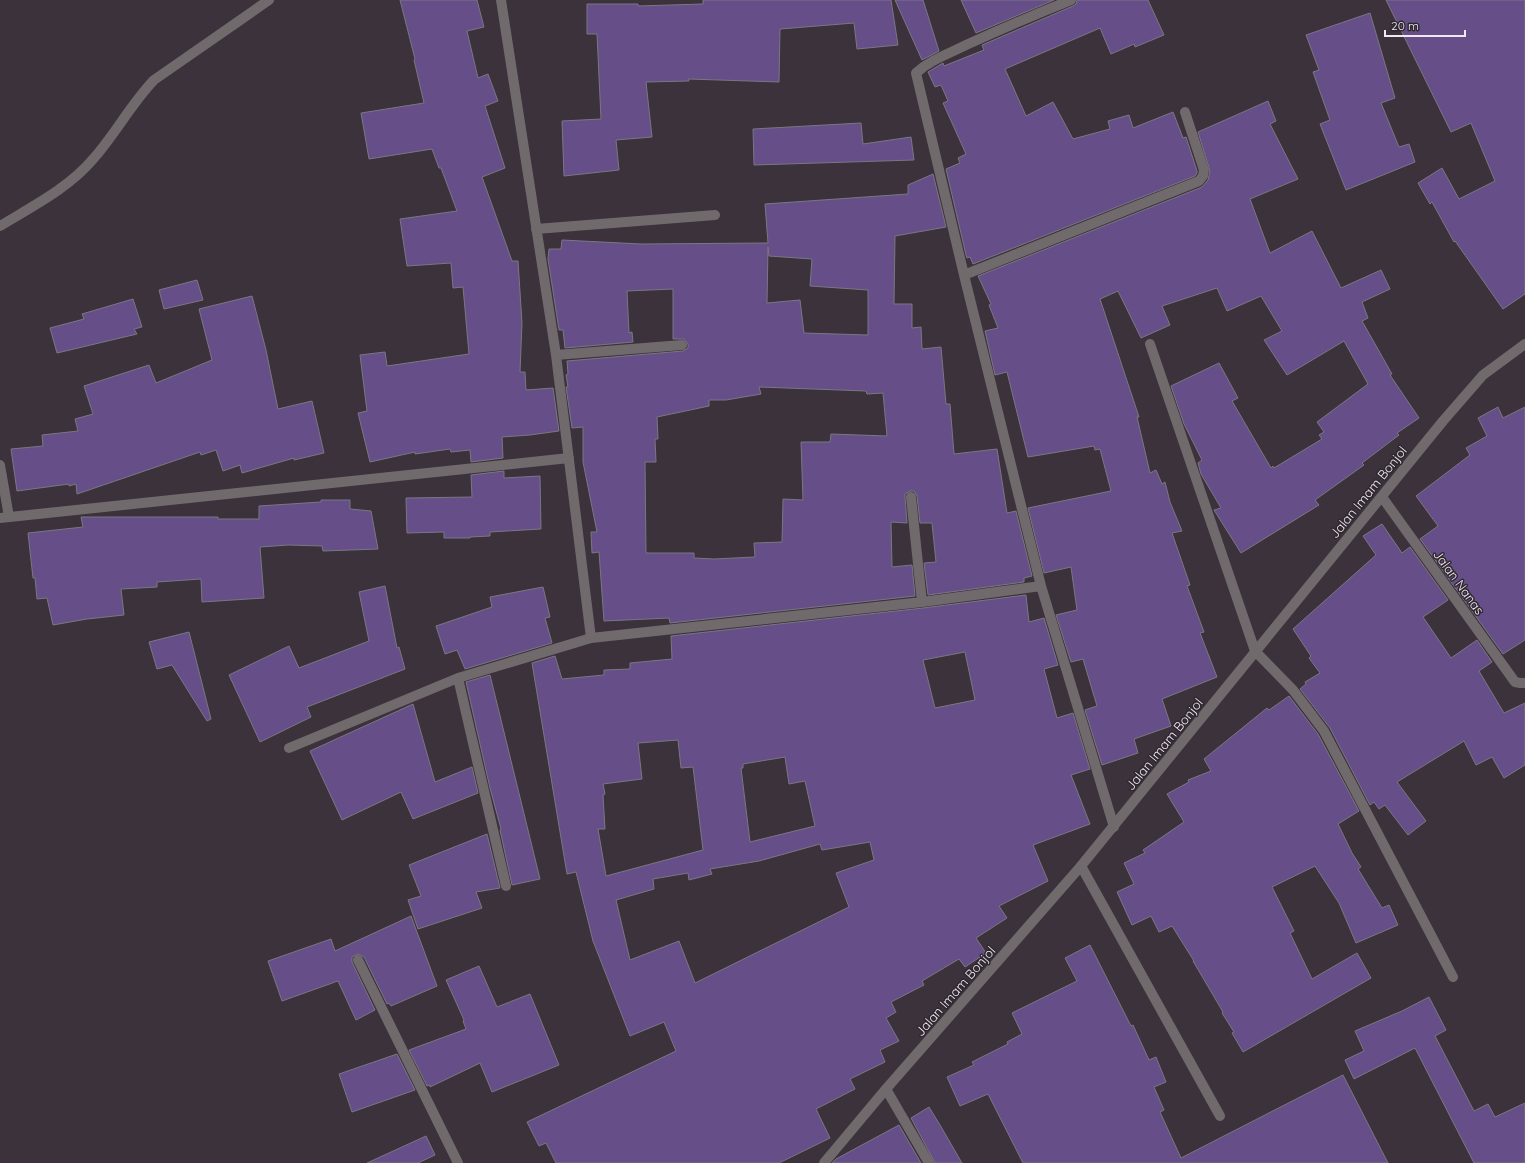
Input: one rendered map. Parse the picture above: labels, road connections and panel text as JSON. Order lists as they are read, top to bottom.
{
  "streets": {
    "street": ["Jalan Imam Bonjol", "Jalan Nanas"]
  },
  "crossings": [
    ["Jalan Imam Bonjol", "Jalan Nanas"]
  ],
  "scale_bar": "20 m"
}
